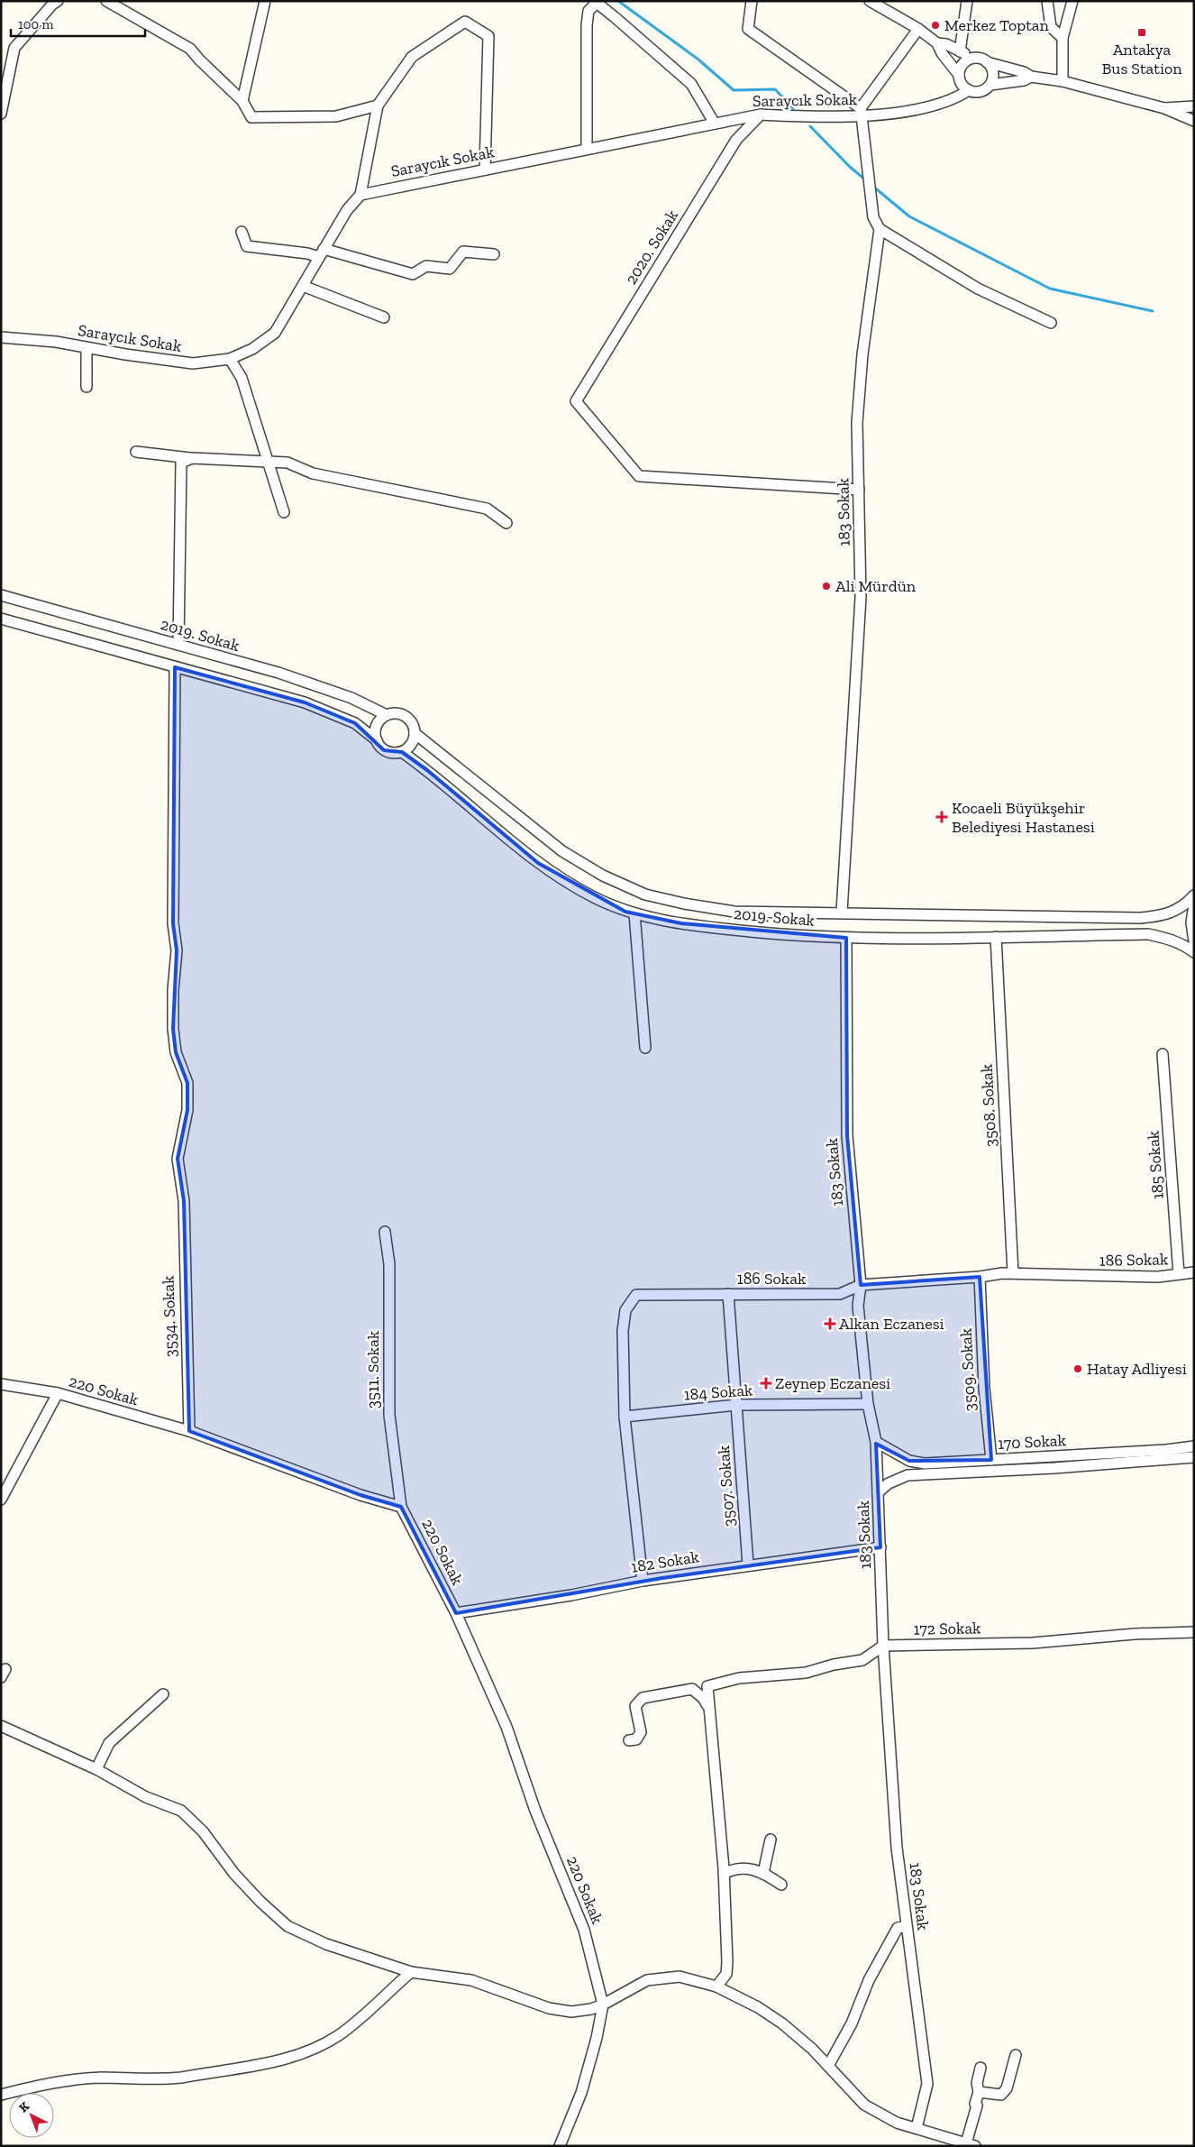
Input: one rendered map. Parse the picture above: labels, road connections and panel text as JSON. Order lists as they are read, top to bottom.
{
  "streets": {
    "street": [
      "Saraycık Sokak",
      "2020. Sokak",
      "183 Sokak",
      "2019. Sokak",
      "3508. Sokak",
      "185 Sokak",
      "186 Sokak",
      "3534. Sokak",
      "3511. Sokak",
      "3509. Sokak",
      "220 Sokak",
      "184 Sokak",
      "170 Sokak",
      "3507. Sokak",
      "182 Sokak",
      "172 Sokak"
    ]
  },
  "crossings": [
    ["Saraycık Sokak", "2020. Sokak"],
    ["Saraycık Sokak", "183 Sokak"],
    ["2020. Sokak", "183 Sokak"],
    ["183 Sokak", "2019. Sokak"],
    ["183 Sokak", "186 Sokak"],
    ["183 Sokak", "184 Sokak"],
    ["183 Sokak", "170 Sokak"],
    ["183 Sokak", "182 Sokak"],
    ["183 Sokak", "172 Sokak"],
    ["2019. Sokak", "3508. Sokak"],
    ["2019. Sokak", "3534. Sokak"],
    ["3508. Sokak", "186 Sokak"],
    ["185 Sokak", "186 Sokak"],
    ["186 Sokak", "3509. Sokak"],
    ["186 Sokak", "184 Sokak"],
    ["186 Sokak", "3507. Sokak"],
    ["186 Sokak", "182 Sokak"],
    ["3534. Sokak", "220 Sokak"],
    ["3511. Sokak", "220 Sokak"],
    ["3509. Sokak", "170 Sokak"],
    ["220 Sokak", "182 Sokak"],
    ["184 Sokak", "3507. Sokak"],
    ["3507. Sokak", "182 Sokak"]
  ],
  "places": {
    "other": ["Merkez Toptan", "Ali Mürdün", "Hatay Adliyesi"],
    "transit": ["Antakya Bus Station"],
    "health": ["Kocaeli Büyükşehir Belediyesi Hastanesi", "Alkan Eczanesi", "Zeynep Eczanesi"]
  },
  "scale_bar": "100 m",
  "north": "top left"
}
